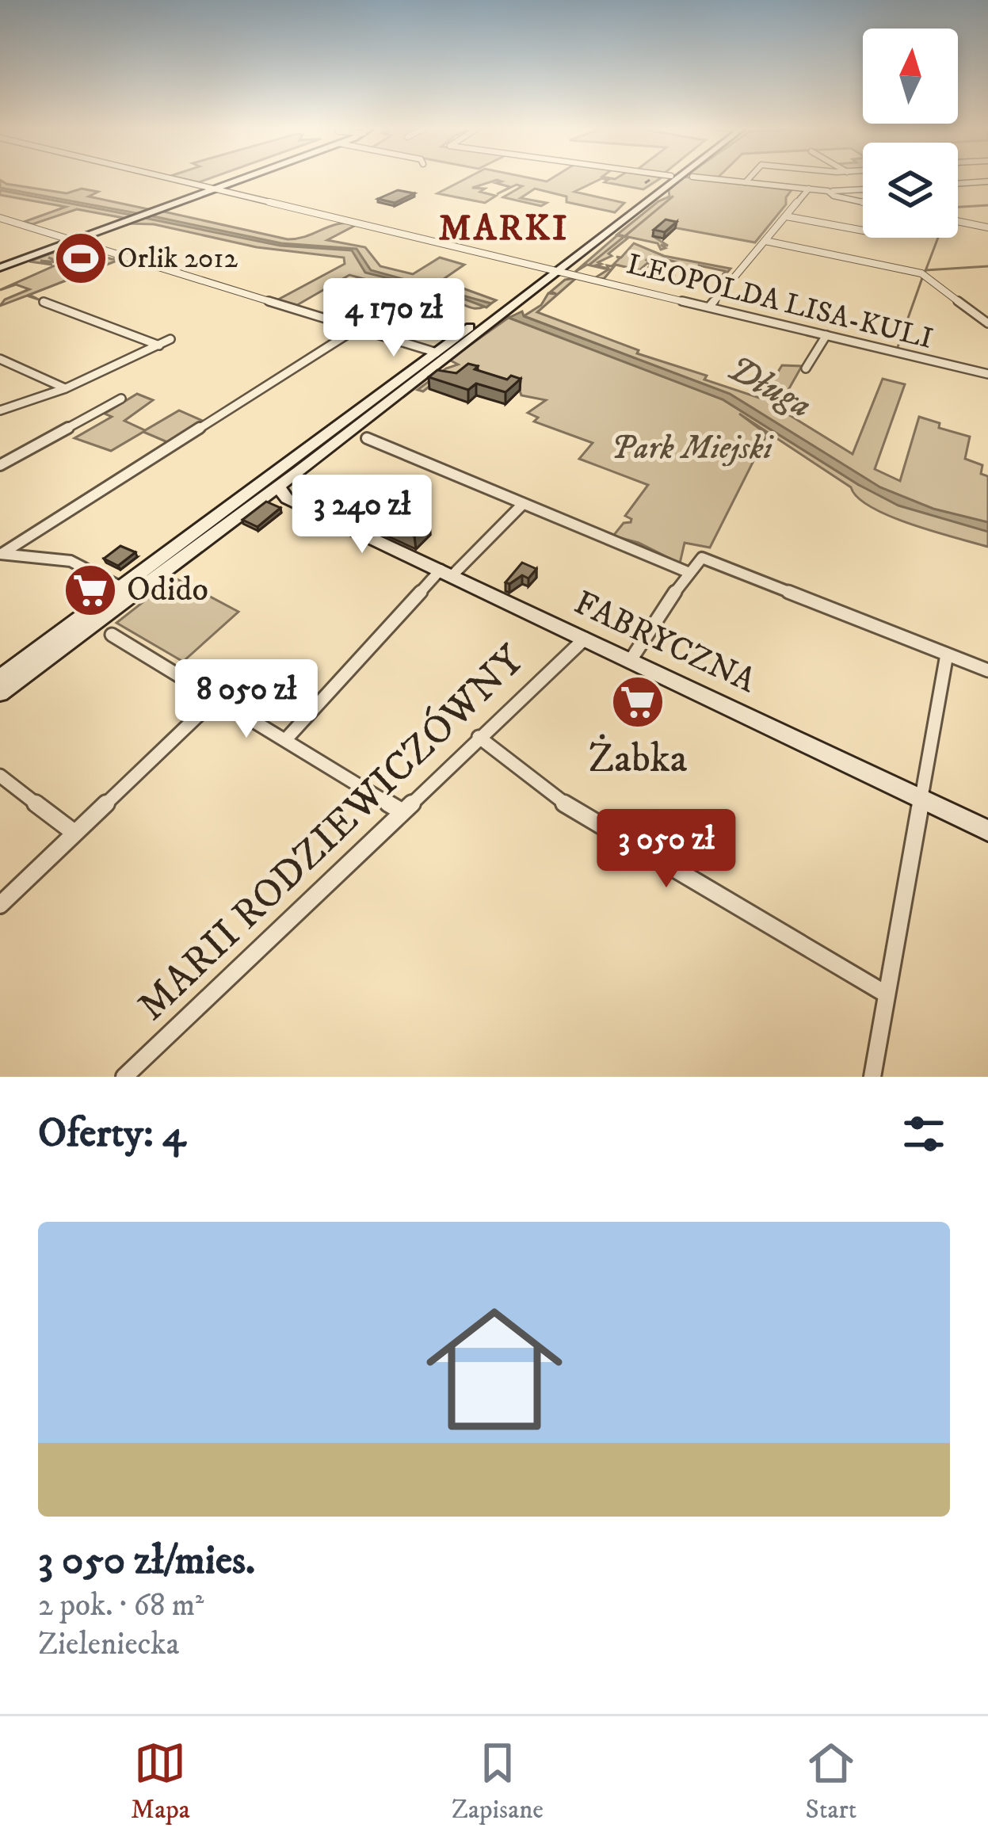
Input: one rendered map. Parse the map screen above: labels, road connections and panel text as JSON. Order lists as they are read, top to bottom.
{
  "streets": {
    "main road": ["FABRYCZNA"],
    "street": ["LEOPOLDA LISA-KULI", "MARII RODZIEWICZÓWNY"]
  },
  "crossings": [
    ["FABRYCZNA", "MARII RODZIEWICZÓWNY"]
  ],
  "districts": ["MARKI"],
  "water": ["Długa"],
  "parks": ["Park Miejski"],
  "places": {
    "sports": ["Orlik 2012"],
    "supermarket": ["Odido", "Żabka"]
  },
  "north": "top",
  "page": {
    "price": [
      "4 170 zł",
      "3 240 zł",
      "8 050 zł",
      "3 050 zł"
    ],
    "heading": "Oferty: 4",
    "list": [
      {
        "name": "3 050 zł/mies.",
        "note": "2 pok. · 68 m² · Zieleniecka"
      }
    ],
    "tabs": ["Mapa", "Zapisane", "Start"]
  }
}
